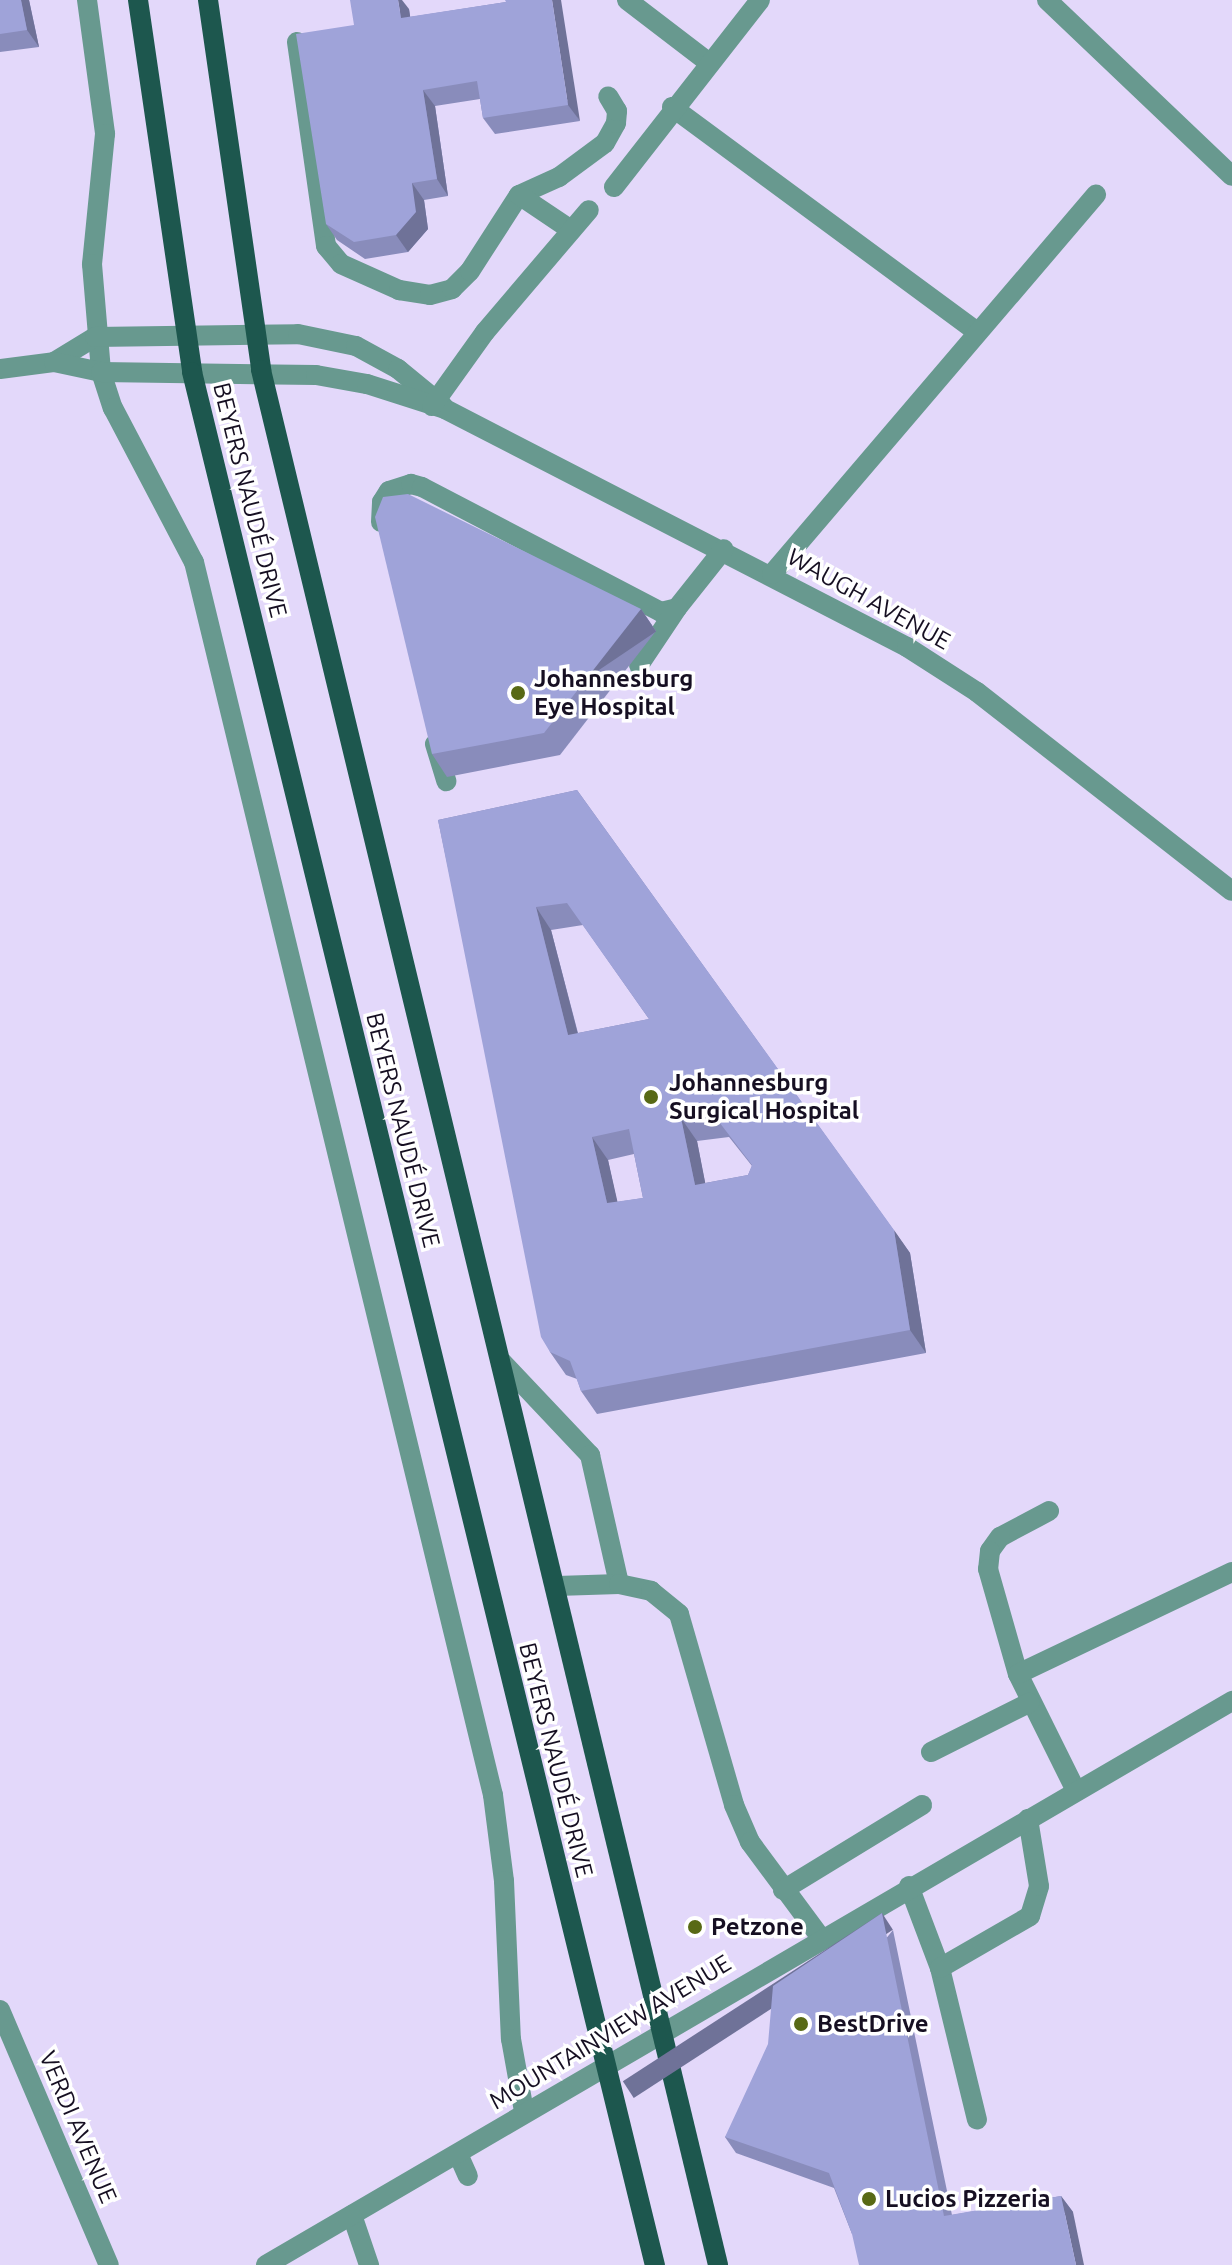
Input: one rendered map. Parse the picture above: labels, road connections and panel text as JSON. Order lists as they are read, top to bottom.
{
  "streets": {
    "main road": ["BEYERS NAUDÉ DRIVE"],
    "street": ["WAUGH AVENUE", "MOUNTAINVIEW AVENUE", "VERDI AVENUE"]
  },
  "crossings": [
    ["BEYERS NAUDÉ DRIVE", "WAUGH AVENUE"],
    ["BEYERS NAUDÉ DRIVE", "MOUNTAINVIEW AVENUE"]
  ],
  "places": [
    "Johannesburg Eye Hospital",
    "Johannesburg Surgical Hospital",
    "Petzone",
    "BestDrive",
    "Lucios Pizzeria"
  ]
}
